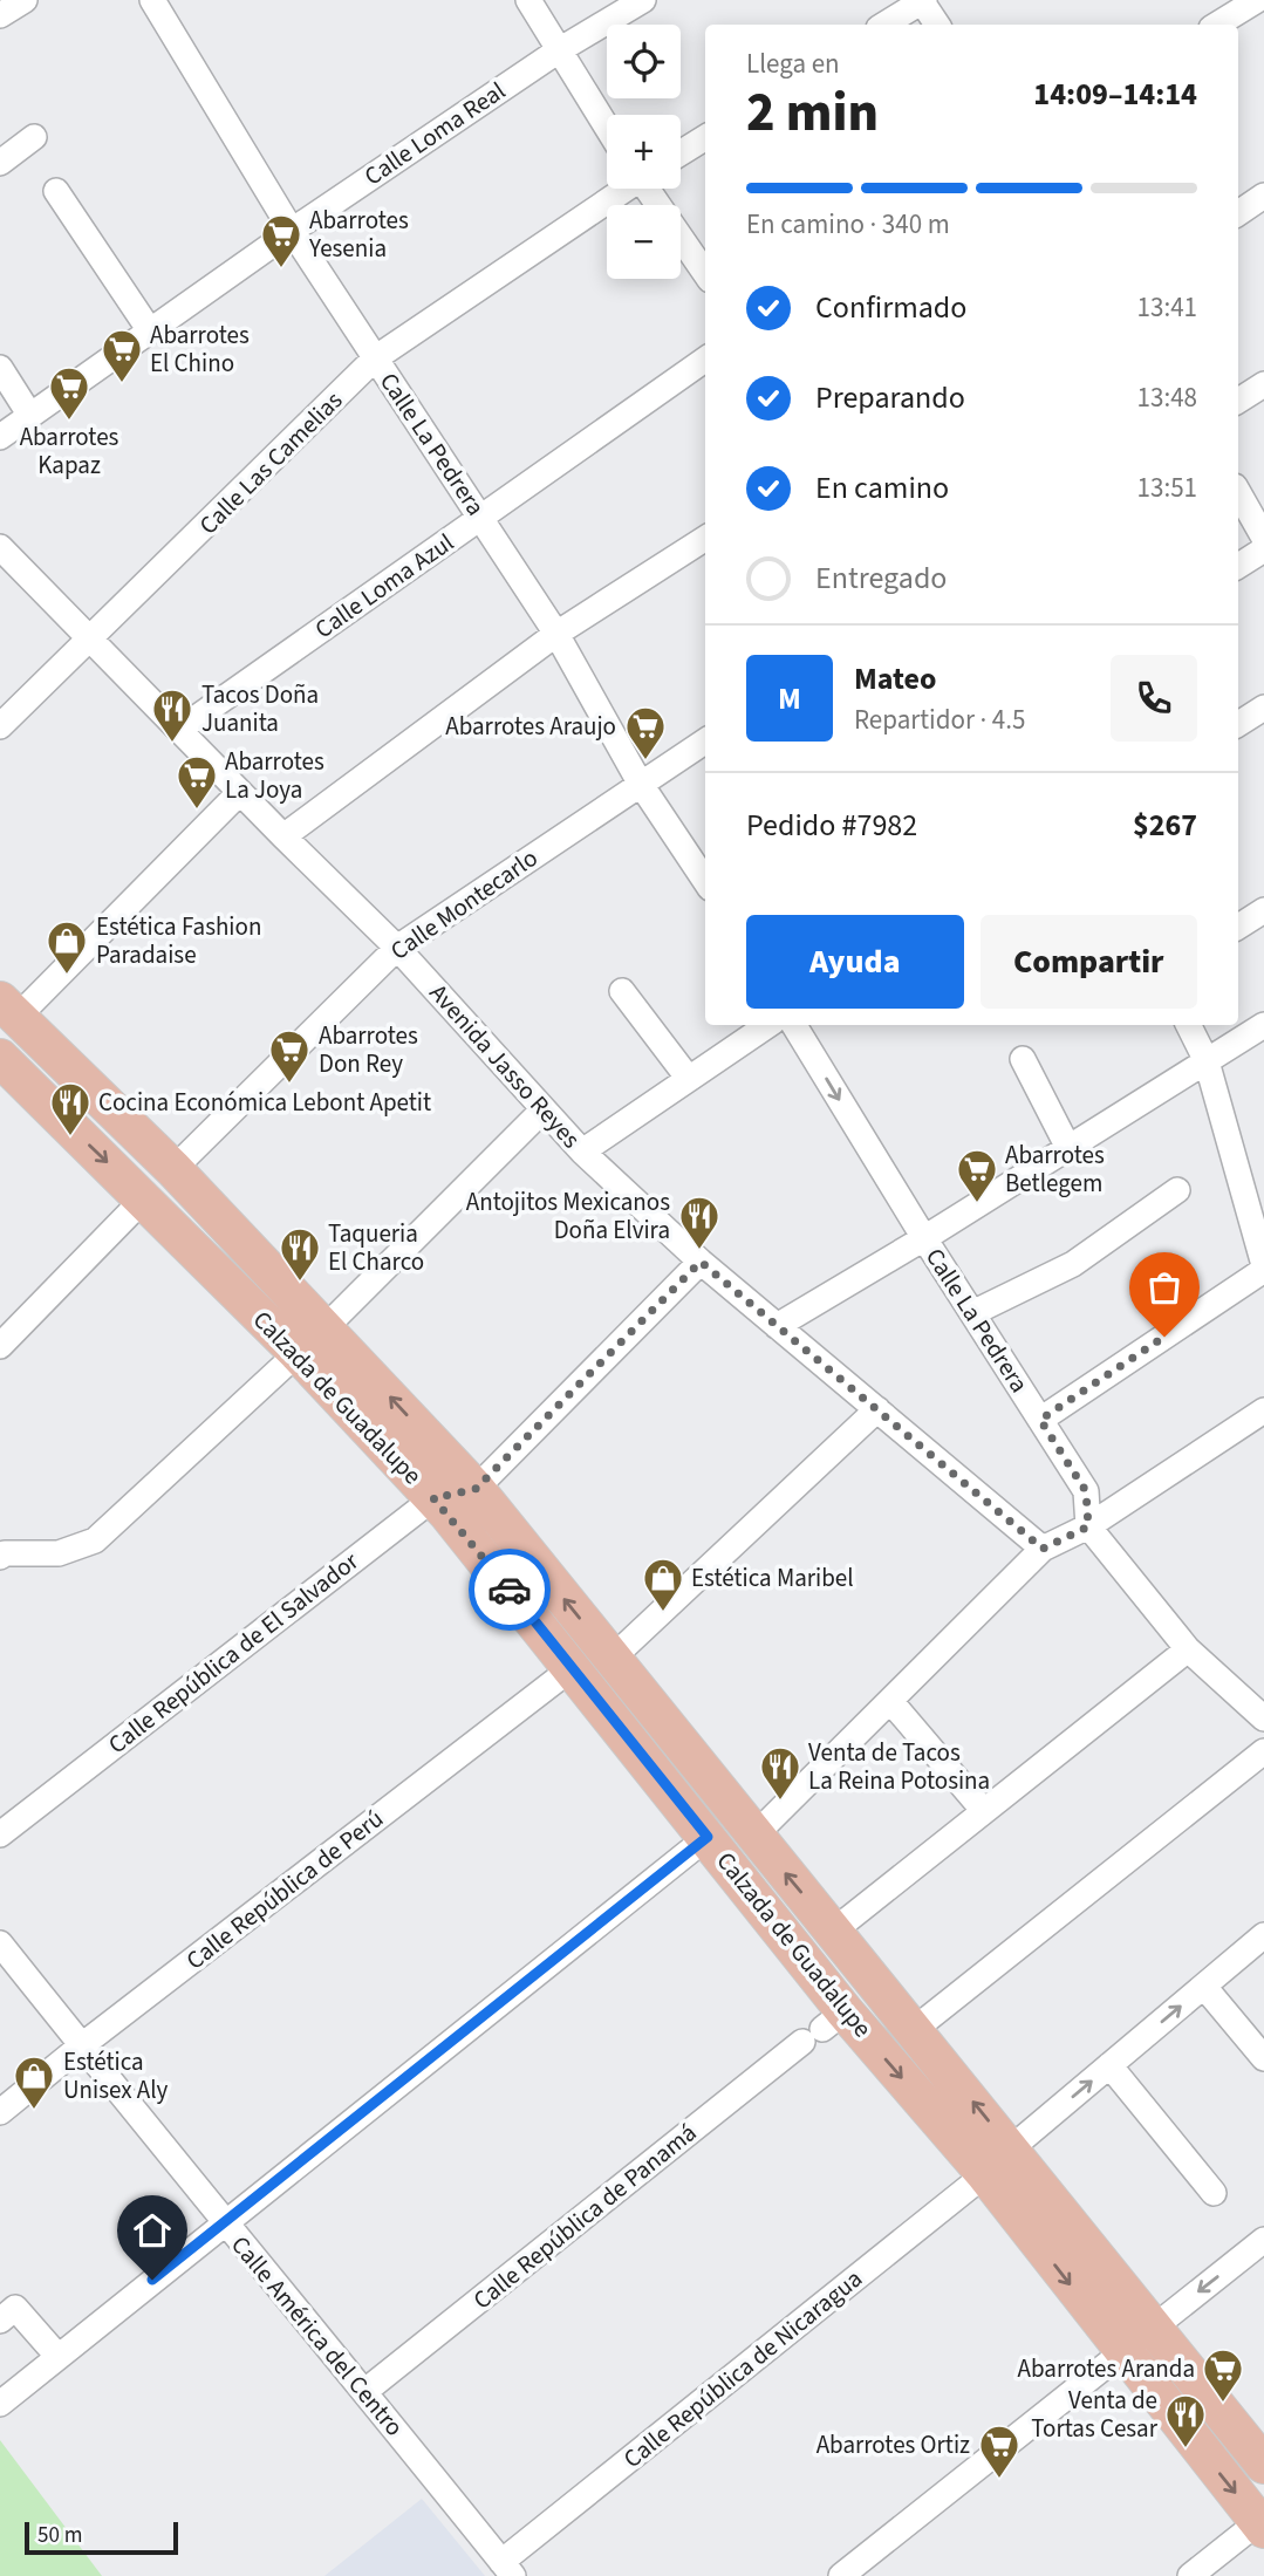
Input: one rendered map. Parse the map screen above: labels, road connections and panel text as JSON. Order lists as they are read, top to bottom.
{
  "streets": {
    "main road": ["Calzada de Guadalupe"],
    "street": [
      "Calle Loma Real",
      "Calle La Pedrera",
      "Calle Las Camelias",
      "Calle Loma Azul",
      "Calle Montecarlo",
      "Avenida Jasso Reyes",
      "Calle República de El Salvador",
      "Calle República de Perú",
      "Calle República de Panamá",
      "Calle América del Centro",
      "Calle República de Nicaragua"
    ]
  },
  "crossings": [
    ["Calle Loma Real", "Calle La Pedrera"],
    ["Calle La Pedrera", "Calle Las Camelias"],
    ["Calle La Pedrera", "Calle Loma Azul"],
    ["Calle La Pedrera", "Calle Montecarlo"],
    ["Calle Las Camelias", "Avenida Jasso Reyes"],
    ["Calle Loma Azul", "Avenida Jasso Reyes"],
    ["Calle Montecarlo", "Avenida Jasso Reyes"],
    ["Calle Montecarlo", "Calzada de Guadalupe"],
    ["Calzada de Guadalupe", "Calle República de El Salvador"],
    ["Calzada de Guadalupe", "Calle República de Perú"],
    ["Calzada de Guadalupe", "Calle República de Panamá"],
    ["Calzada de Guadalupe", "Calle República de Nicaragua"],
    ["Calle República de Perú", "Calle América del Centro"],
    ["Calle República de Panamá", "Calle América del Centro"],
    ["Calle América del Centro", "Calle República de Nicaragua"]
  ],
  "places": {
    "supermarket": [
      "Abarrotes Yesenia",
      "Abarrotes El Chino",
      "Abarrotes Kapaz",
      "Abarrotes Araujo",
      "Abarrotes La Joya",
      "Abarrotes Don Rey",
      "Abarrotes Betlegem",
      "Abarrotes Aranda",
      "Abarrotes Ortiz"
    ],
    "restaurant": [
      "Tacos Doña Juanita",
      "Cocina Económica Lebont Apetit",
      "Antojitos Mexicanos Doña Elvira",
      "Taqueria El Charco",
      "Venta de Tacos La Reina Potosina",
      "Venta de Tortas Cesar"
    ],
    "shop": ["Estética Fashion Paradaise", "Estética Maribel", "Estética Unisex Aly"]
  },
  "scale_bar": "50 m",
  "page": {
    "map_buttons": ["+", "−"],
    "heading": ["2 min", "Llega en", "14:09–14:14"],
    "panel": [
      "Mateo",
      "Repartidor · 4.5",
      "Pedido #7982",
      "$267"
    ],
    "bar": "En camino · 340 m",
    "list": [
      ["Confirmado", "13:41"],
      ["Preparando", "13:48"],
      ["En camino", "13:51"],
      "Entregado"
    ],
    "round": "M",
    "buttons": ["Ayuda", "Compartir"],
    "scale": "50 m"
  }
}
